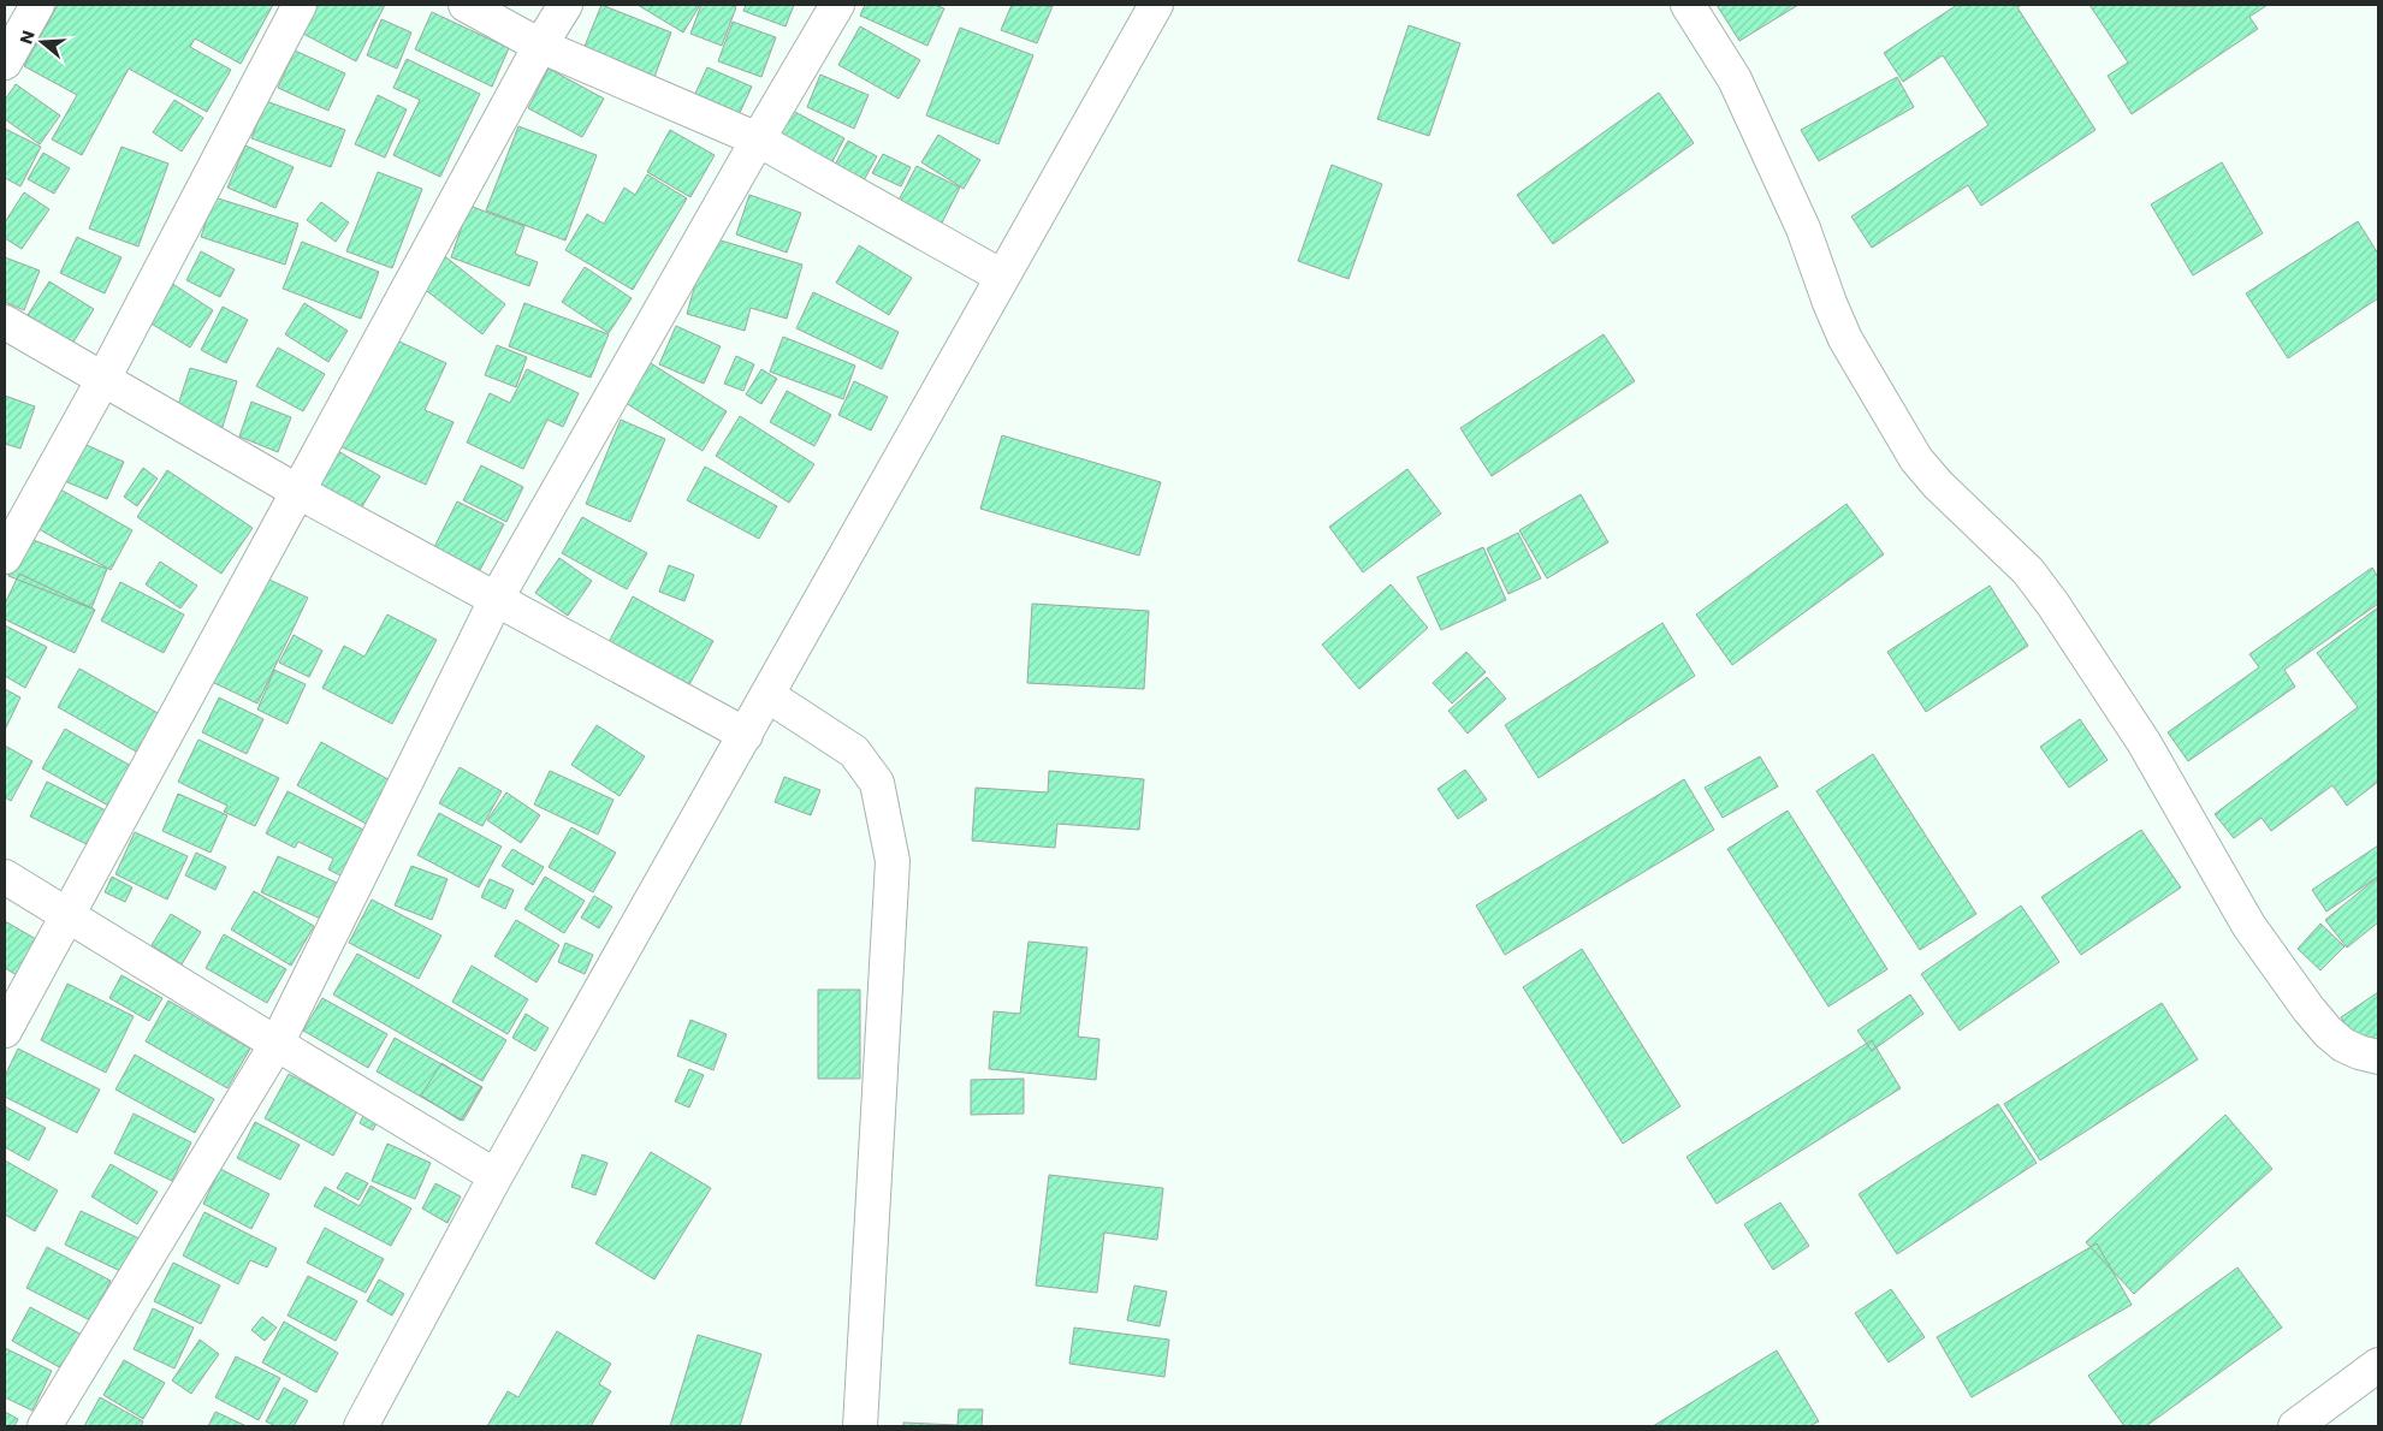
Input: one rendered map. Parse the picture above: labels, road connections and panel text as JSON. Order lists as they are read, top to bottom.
{
  "north": "left"
}
